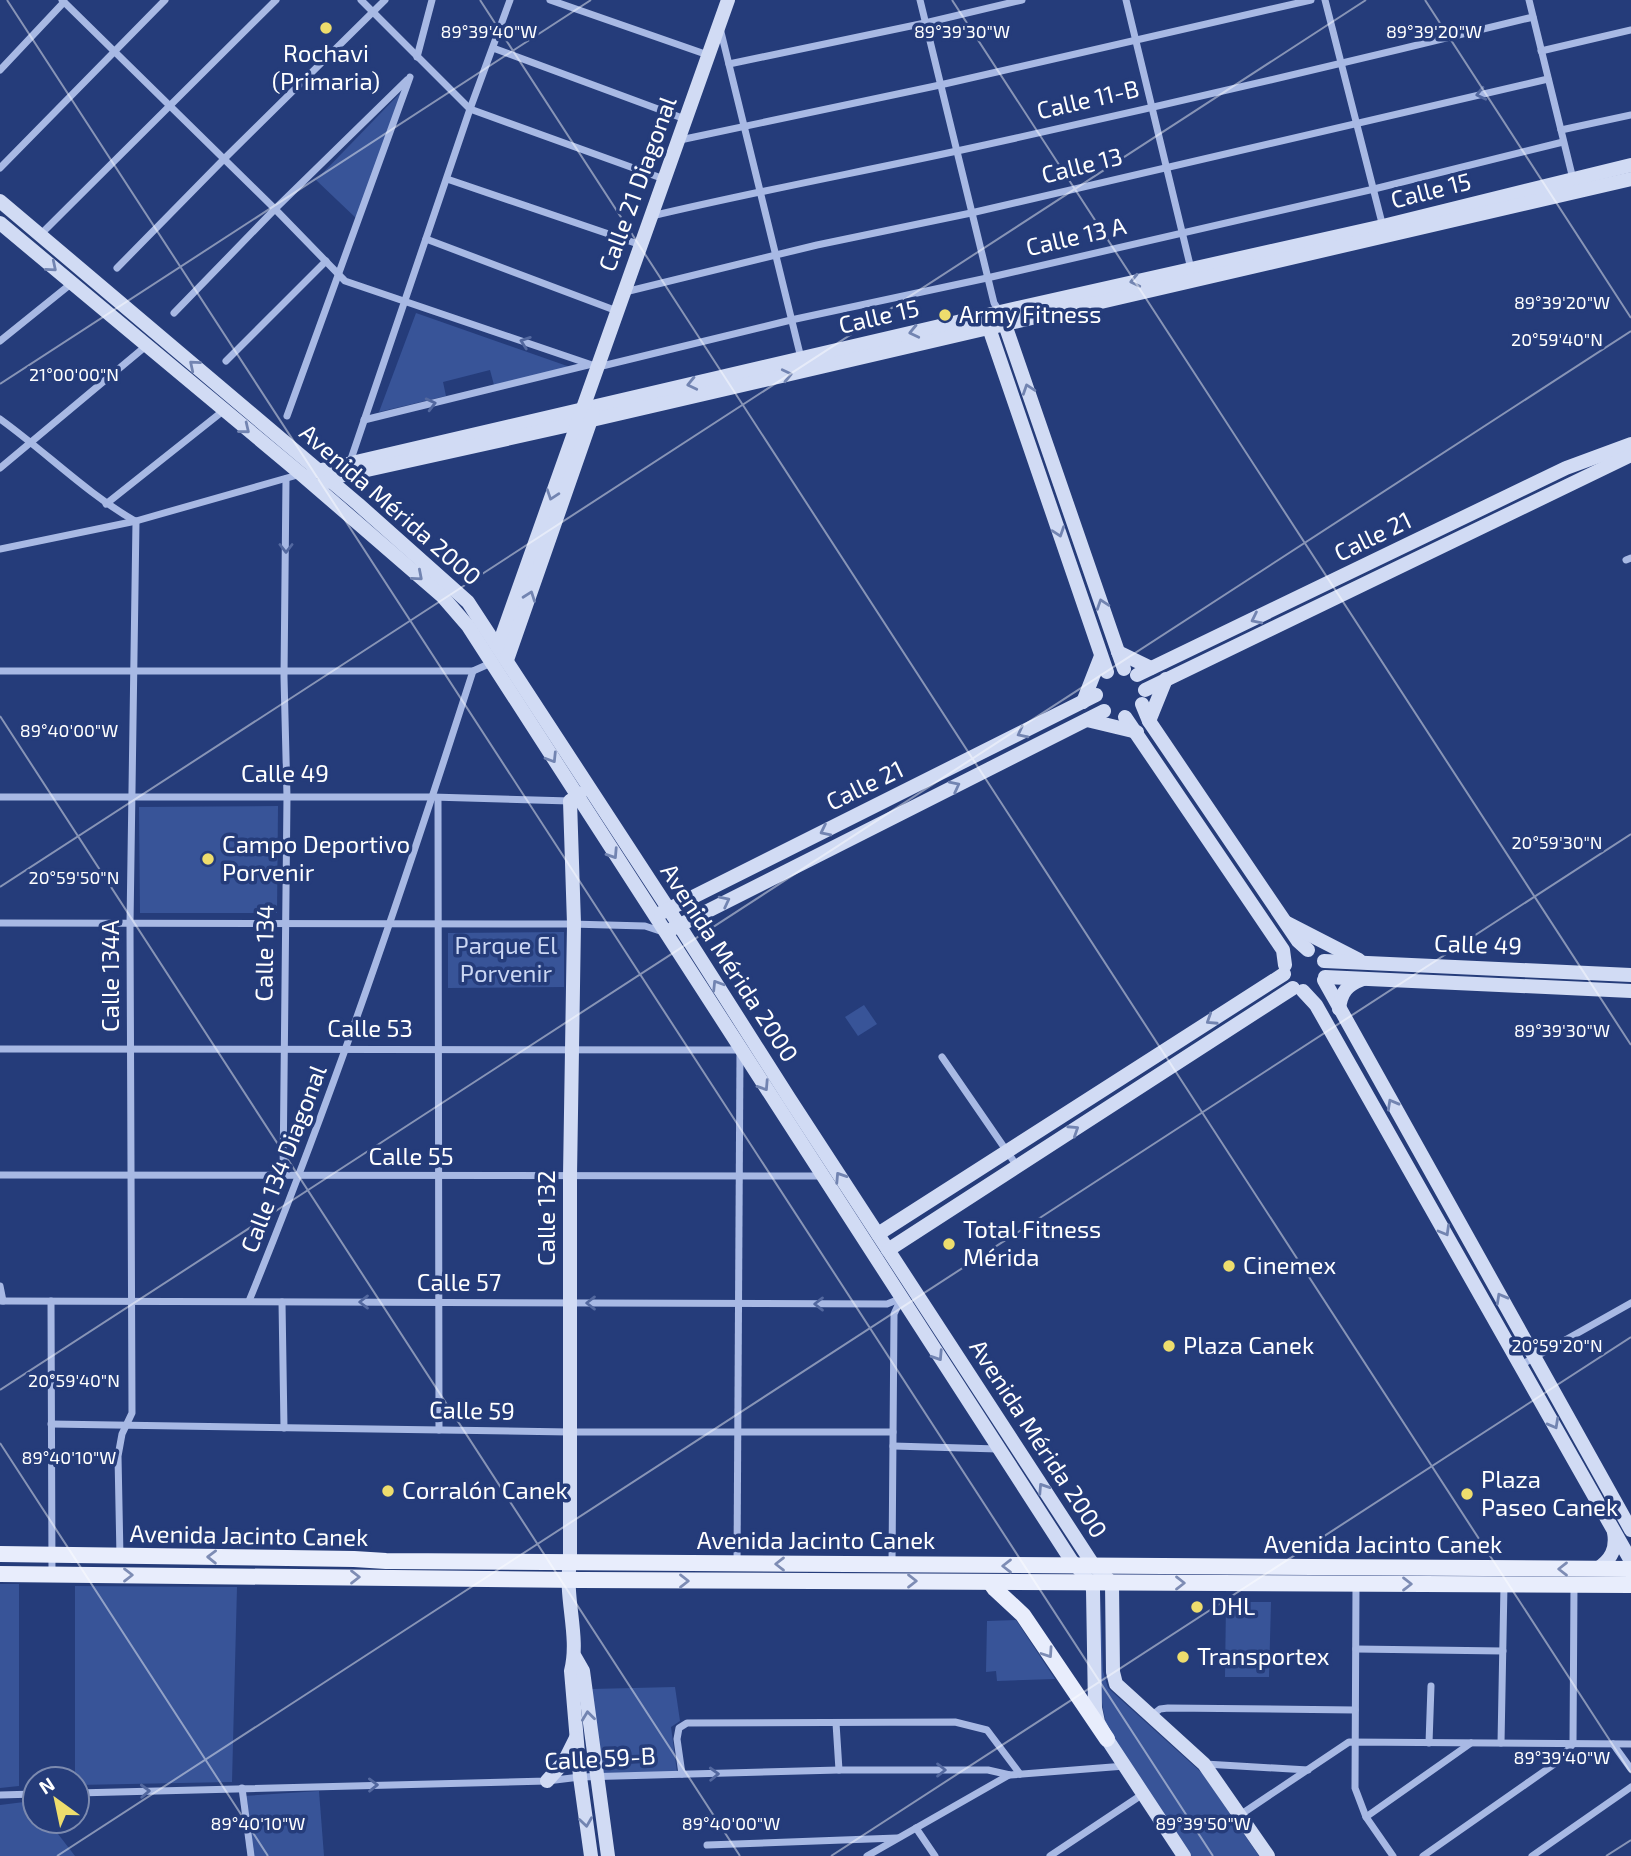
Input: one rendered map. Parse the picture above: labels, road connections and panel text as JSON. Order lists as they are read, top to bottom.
{
  "streets": {
    "main road": ["Avenida Jacinto Canek"],
    "street": [
      "Calle 11-B",
      "Calle 13",
      "Calle 21 Diagonal",
      "Calle 15",
      "Calle 13 A",
      "Avenida Mérida 2000",
      "Calle 21",
      "Calle 49",
      "Calle 134",
      "Calle 134A",
      "Calle 53",
      "Calle 55",
      "Calle 134 Diagonal",
      "Calle 132",
      "Calle 57",
      "Calle 59",
      "Calle 59-B"
    ]
  },
  "crossings": [
    ["Calle 11-B", "Calle 21 Diagonal"],
    ["Calle 13", "Calle 21 Diagonal"],
    ["Calle 21 Diagonal", "Calle 15"],
    ["Calle 21 Diagonal", "Calle 13 A"],
    ["Calle 21 Diagonal", "Avenida Mérida 2000"],
    ["Calle 15", "Avenida Mérida 2000"],
    ["Avenida Mérida 2000", "Calle 21"],
    ["Avenida Mérida 2000", "Calle 49"],
    ["Avenida Mérida 2000", "Calle 53"],
    ["Avenida Mérida 2000", "Calle 55"],
    ["Avenida Mérida 2000", "Calle 132"],
    ["Avenida Mérida 2000", "Calle 57"],
    ["Avenida Mérida 2000", "Avenida Jacinto Canek"],
    ["Calle 49", "Calle 134"],
    ["Calle 49", "Calle 134A"],
    ["Calle 49", "Calle 134 Diagonal"],
    ["Calle 49", "Calle 132"],
    ["Calle 134", "Calle 53"],
    ["Calle 134", "Calle 55"],
    ["Calle 134A", "Calle 53"],
    ["Calle 134A", "Calle 55"],
    ["Calle 134A", "Calle 57"],
    ["Calle 134A", "Calle 59"],
    ["Calle 134A", "Avenida Jacinto Canek"],
    ["Calle 53", "Calle 134 Diagonal"],
    ["Calle 53", "Calle 132"],
    ["Calle 55", "Calle 134 Diagonal"],
    ["Calle 55", "Calle 132"],
    ["Calle 134 Diagonal", "Calle 57"],
    ["Calle 132", "Calle 57"],
    ["Calle 132", "Calle 59"],
    ["Calle 132", "Avenida Jacinto Canek"],
    ["Calle 132", "Calle 59-B"]
  ],
  "one_way": ["Calle 57", "Calle 59-B"],
  "parks": ["Parque El Porvenir"],
  "places": [
    "Rochavi (Primaria)",
    "Army Fitness",
    "Campo Deportivo Porvenir",
    "Total Fitness Mérida",
    "Cinemex",
    "Plaza Canek",
    "Corralón Canek",
    "Plaza Paseo Canek",
    "DHL",
    "Transportex"
  ],
  "north": "top left",
  "coordinates": [
    "89°39'40\"W",
    "89°39'30\"W",
    "89°39'20\"W",
    "20°59'40\"N",
    "21°00'00\"N",
    "89°40'00\"W",
    "20°59'30\"N",
    "20°59'50\"N",
    "20°59'20\"N",
    "89°40'10\"W",
    "89°39'50\"W"
  ]
}
